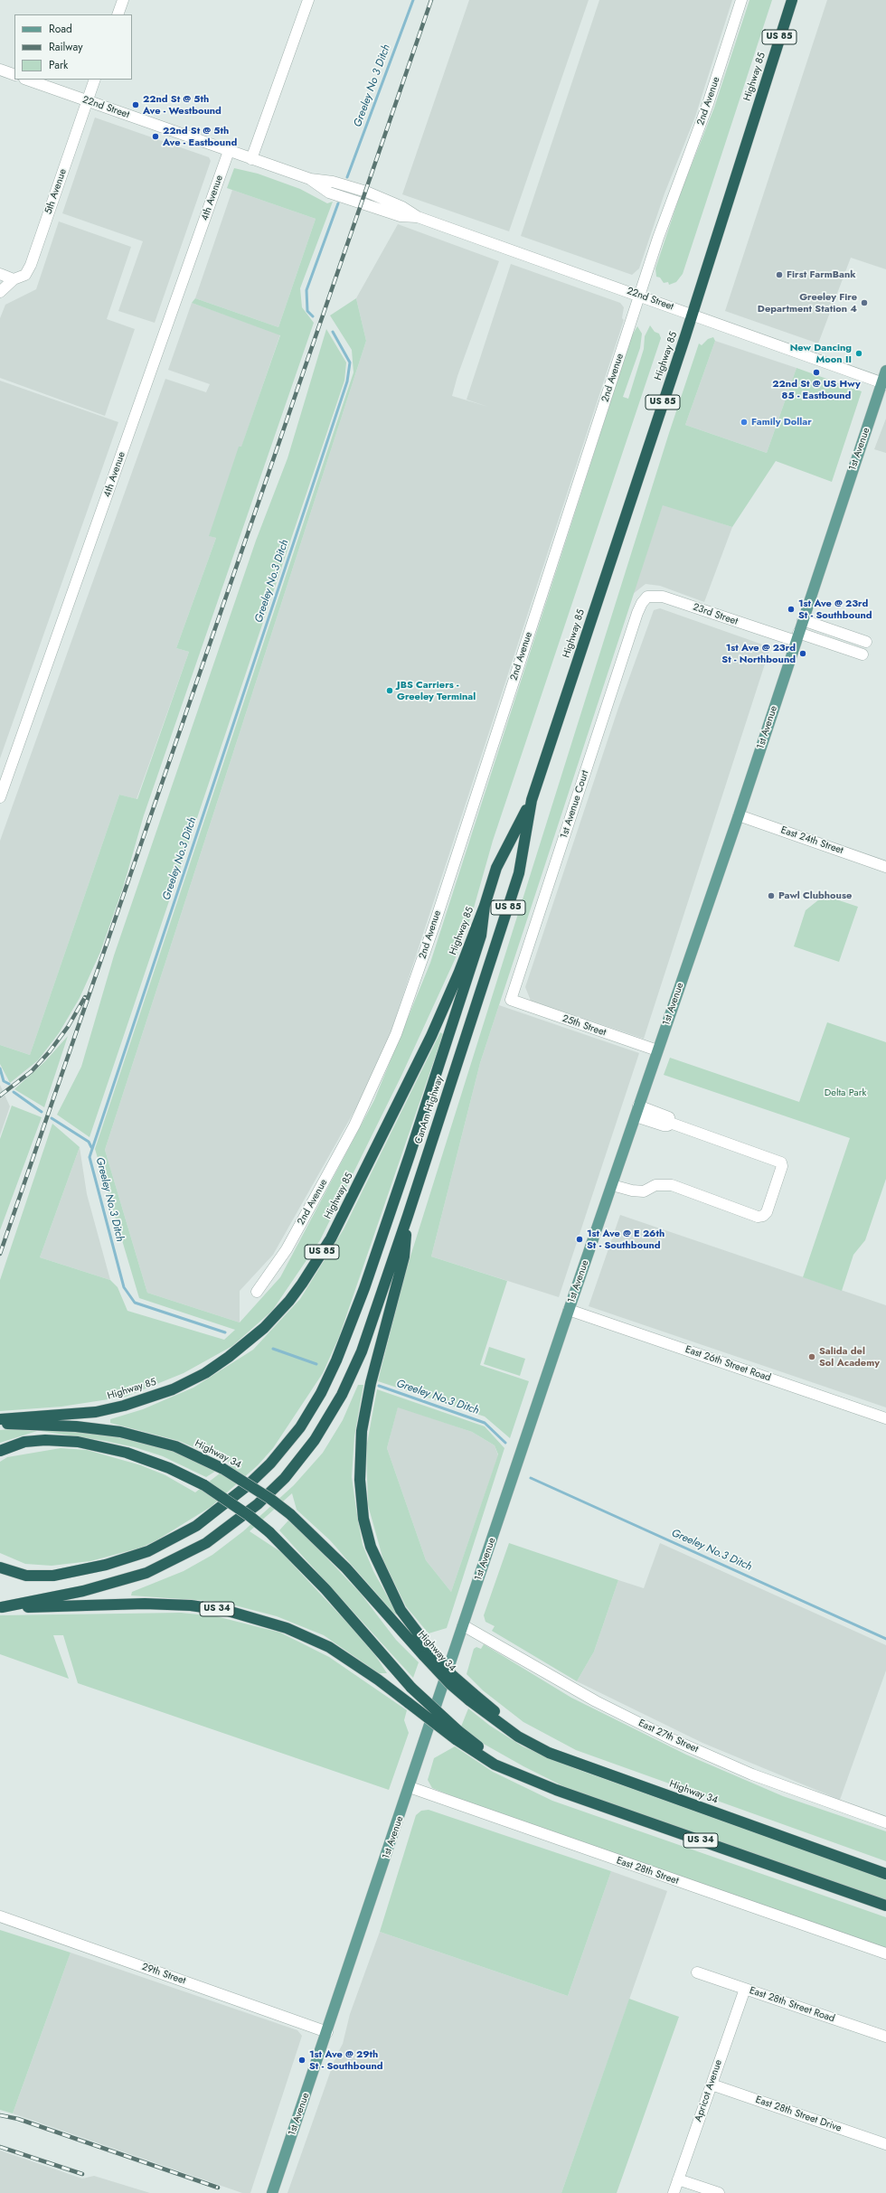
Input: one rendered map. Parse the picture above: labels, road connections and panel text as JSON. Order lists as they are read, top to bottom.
{
  "streets": {
    "highway": [
      "US 85",
      "Highway 85",
      "CanAm Highway",
      "Highway 34",
      "US 34"
    ],
    "main road": ["1st Avenue"],
    "street": [
      "2nd Avenue",
      "22nd Street",
      "5th Avenue",
      "4th Avenue",
      "23rd Street",
      "1st Avenue Court",
      "East 24th Street",
      "25th Street",
      "East 26th Street Road",
      "East 27th Street",
      "East 28th Street",
      "29th Street",
      "East 28th Street Road",
      "Apricot Avenue",
      "East 28th Street Drive"
    ]
  },
  "crossings": [
    ["US 85", "CanAm Highway"],
    ["US 85", "US 34"],
    ["Highway 85", "22nd Street"],
    ["Highway 85", "CanAm Highway"],
    ["2nd Avenue", "22nd Street"],
    ["22nd Street", "5th Avenue"],
    ["22nd Street", "4th Avenue"],
    ["22nd Street", "1st Avenue"],
    ["1st Avenue", "23rd Street"],
    ["1st Avenue", "East 24th Street"],
    ["1st Avenue", "25th Street"],
    ["1st Avenue", "East 26th Street Road"],
    ["1st Avenue", "East 27th Street"],
    ["1st Avenue", "East 28th Street"],
    ["1st Avenue", "29th Street"],
    ["23rd Street", "1st Avenue Court"],
    ["1st Avenue Court", "25th Street"],
    ["East 28th Street Road", "Apricot Avenue"],
    ["Apricot Avenue", "East 28th Street Drive"]
  ],
  "water": ["Greeley No 3 Ditch", "Greeley No.3 Ditch"],
  "parks": ["Delta Park"],
  "places": [
    "22nd St @ 5th Ave - Westbound",
    "22nd St @ 5th Ave - Eastbound",
    "First FarmBank",
    "Greeley Fire Department Station 4",
    "New Dancing Moon II",
    "22nd St @ US Hwy 85 - Eastbound",
    "Family Dollar",
    "1st Ave @ 23rd St - Southbound",
    "1st Ave @ 23rd St - Northbound",
    "JBS Carriers - Greeley Terminal",
    "Pawl Clubhouse",
    "1st Ave @ E 26th St - Southbound",
    "Salida del Sol Academy",
    "1st Ave @ 29th St - Southbound"
  ],
  "legend": ["Road", "Railway", "Park"]
}
